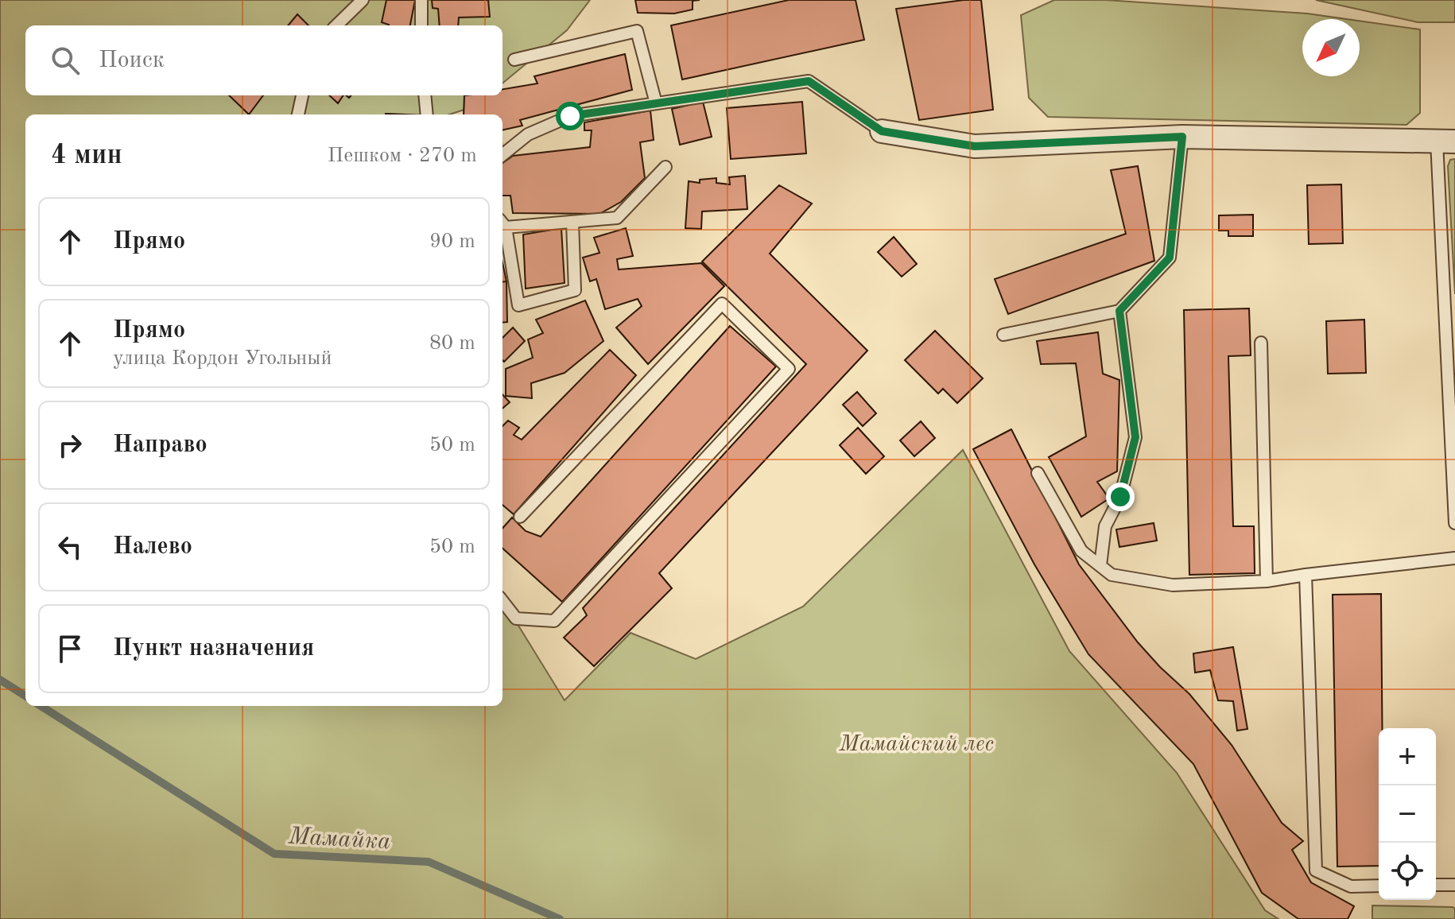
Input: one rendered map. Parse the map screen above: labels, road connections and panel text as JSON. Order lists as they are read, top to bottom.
{
  "water": ["Мамайка"],
  "parks": ["Мамайский лес"],
  "north": "bottom left",
  "page": {
    "search": "Поиск",
    "heading": ["4 мин", "Пешком · 270 m"],
    "list": [
      ["Прямо", "90 m"],
      ["Прямо", "улица Кордон Угольный", "80 m"],
      ["Направо", "50 m"],
      ["Налево", "50 m"],
      "Пункт назначения"
    ],
    "map_buttons": ["+", "−"]
  }
}
